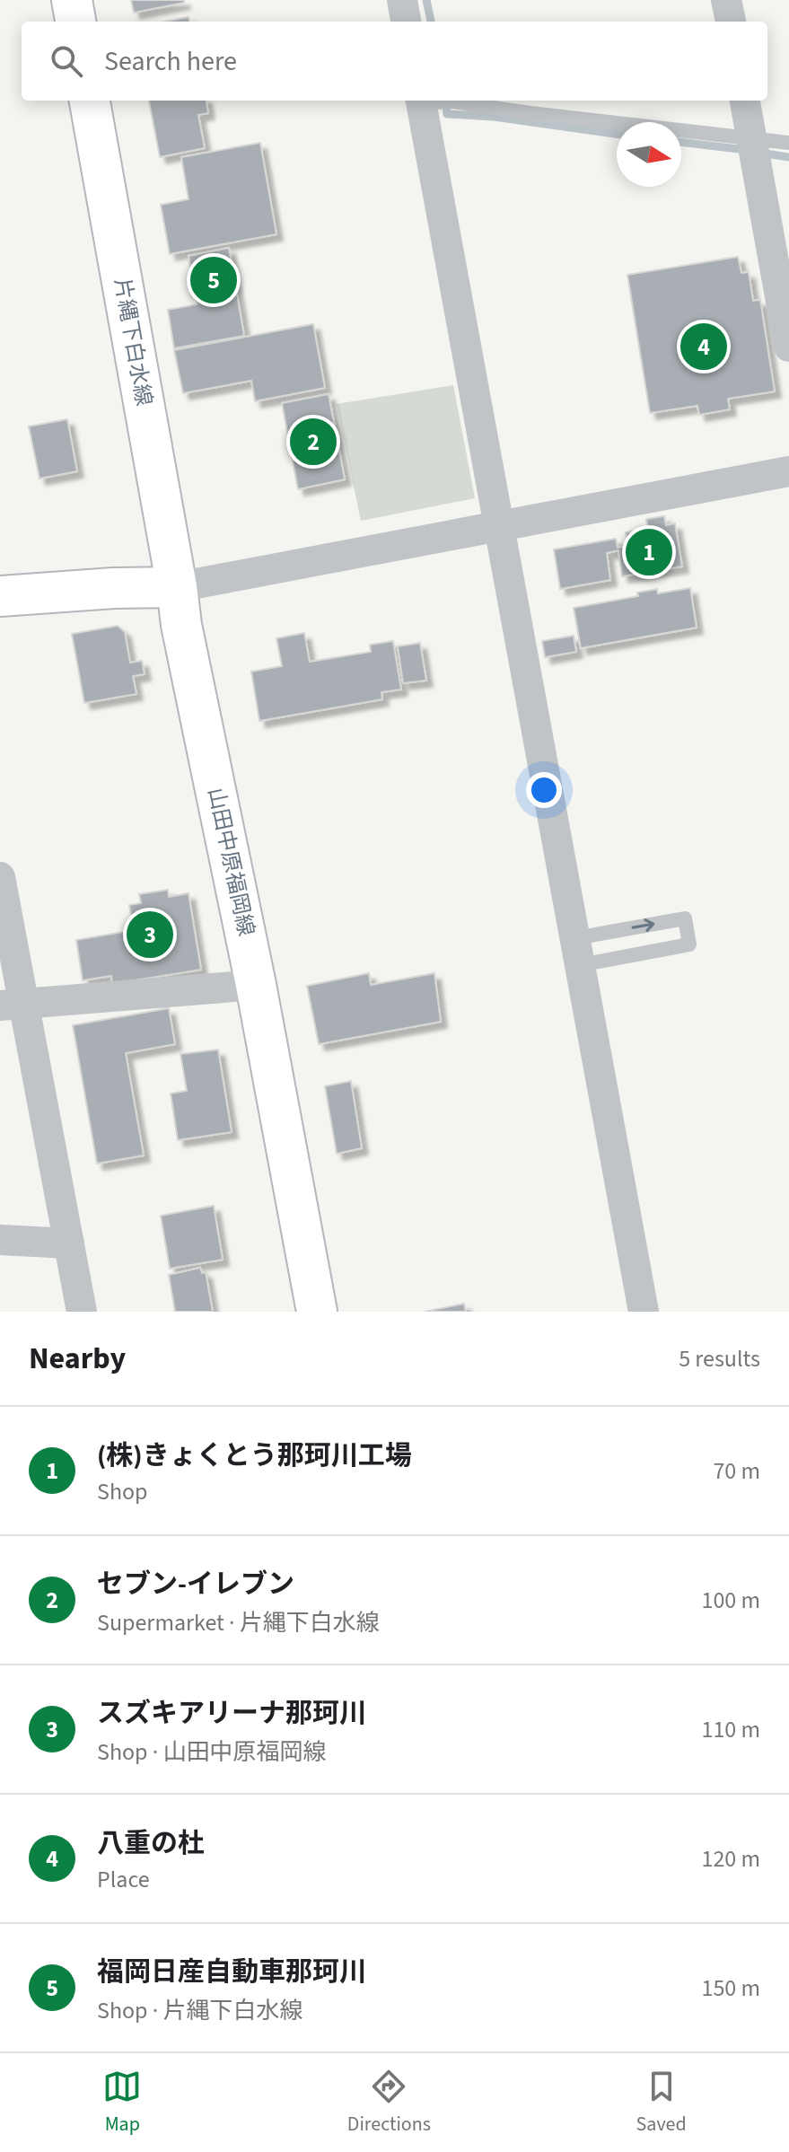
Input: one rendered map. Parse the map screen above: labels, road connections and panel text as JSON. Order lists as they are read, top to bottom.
{
  "streets": {
    "main road": ["片縄下白水線", "山田中原福岡線"]
  },
  "crossings": [
    ["片縄下白水線", "山田中原福岡線"]
  ],
  "north": "right",
  "page": {
    "search": "Search here",
    "pins": [
      "5",
      "4",
      "2",
      "1",
      "3"
    ],
    "heading": ["Nearby", "5 results"],
    "list": [
      {
        "mark": "1",
        "name": "(株)きょくとう那珂川工場",
        "note": "Shop",
        "value": "70 m"
      },
      {
        "mark": "2",
        "name": "セブン-イレブン",
        "note": "Supermarket · 片縄下白水線",
        "value": "100 m"
      },
      {
        "mark": "3",
        "name": "スズキアリーナ那珂川",
        "note": "Shop · 山田中原福岡線",
        "value": "110 m"
      },
      {
        "mark": "4",
        "name": "八重の杜",
        "note": "Place",
        "value": "120 m"
      },
      {
        "mark": "5",
        "name": "福岡日産自動車那珂川",
        "note": "Shop · 片縄下白水線",
        "value": "150 m"
      }
    ],
    "nav": ["Map", "Directions", "Saved"]
  }
}
